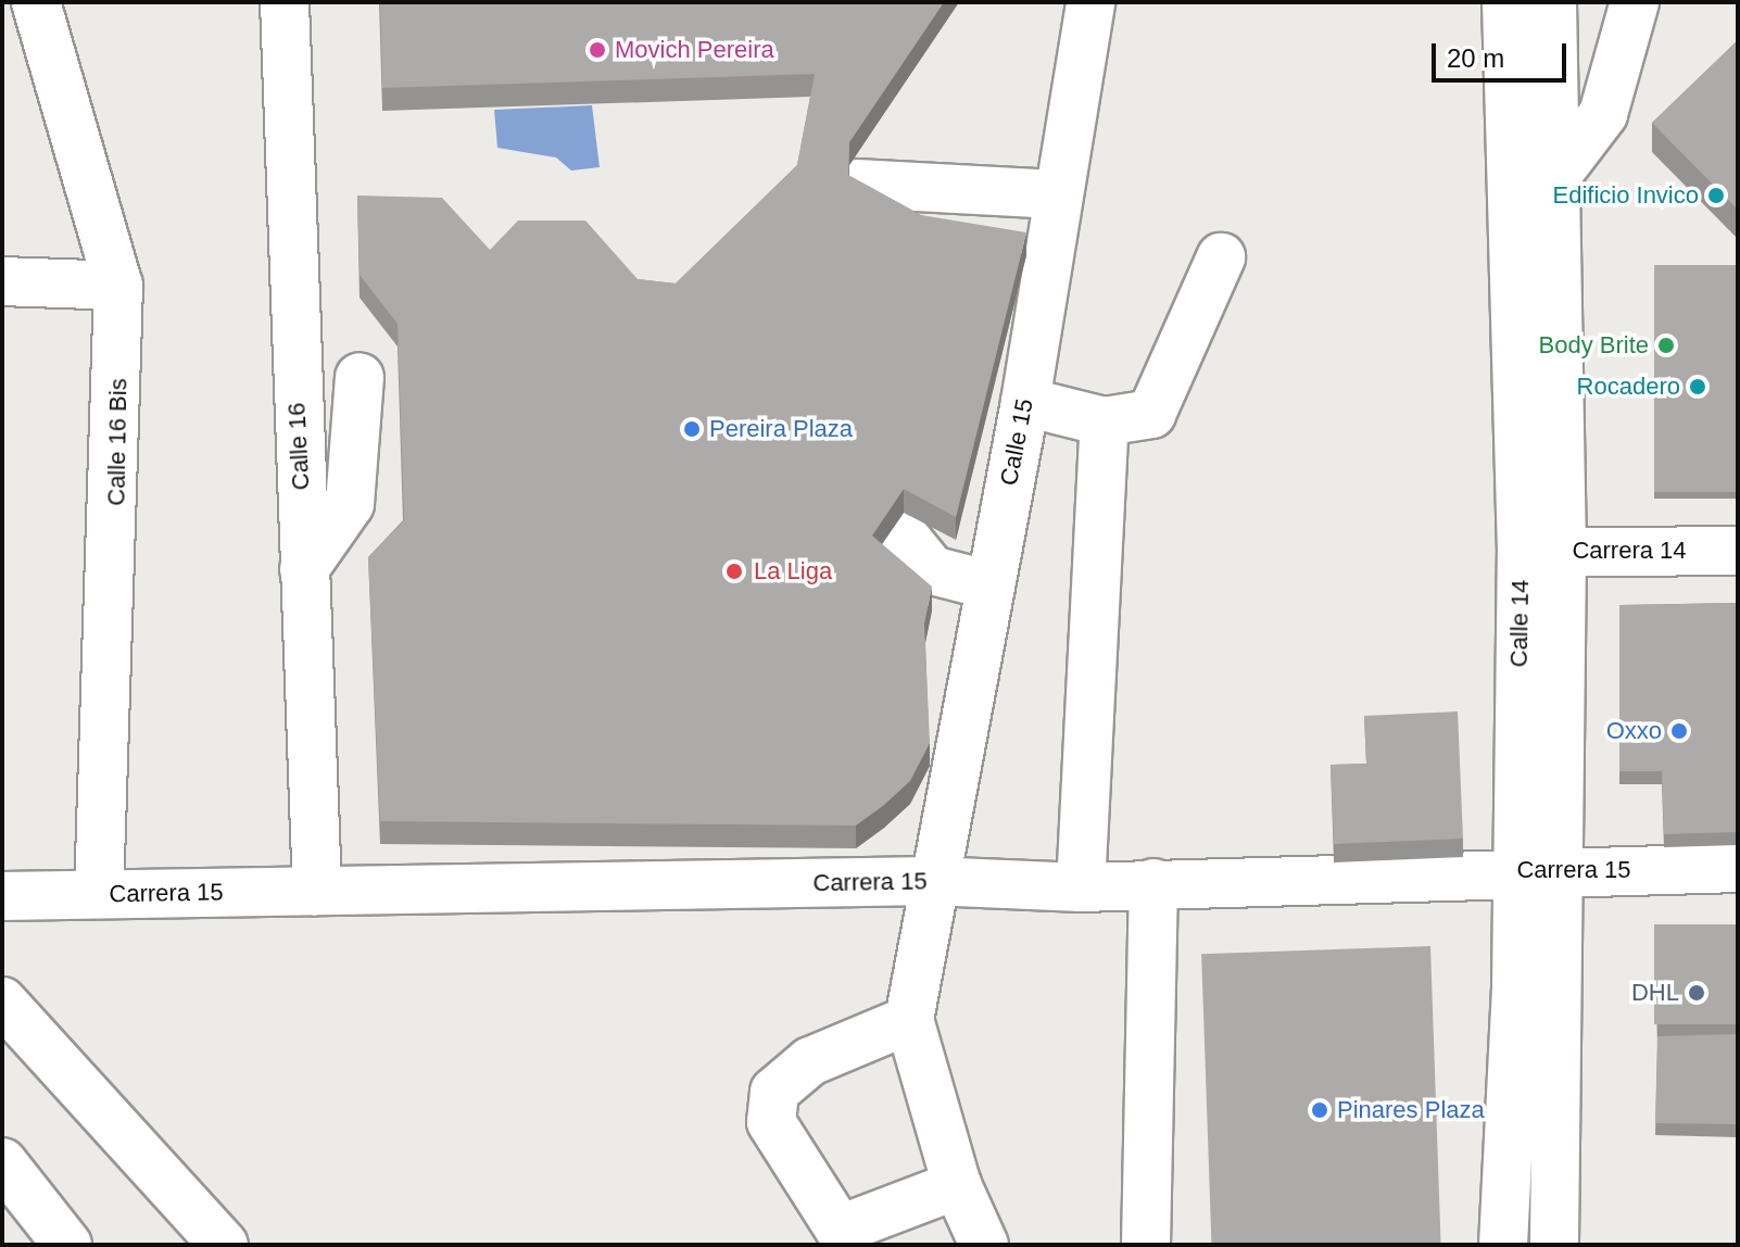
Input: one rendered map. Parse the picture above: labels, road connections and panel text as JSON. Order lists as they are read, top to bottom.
{
  "streets": {
    "street": [
      "Calle 16 Bis",
      "Calle 15",
      "Calle 16",
      "Carrera 14",
      "Calle 14",
      "Carrera 15"
    ]
  },
  "crossings": [
    ["Calle 16 Bis", "Carrera 15"],
    ["Calle 15", "Carrera 15"],
    ["Calle 16", "Carrera 15"],
    ["Carrera 14", "Calle 14"],
    ["Calle 14", "Carrera 15"]
  ],
  "places": [
    "Movich Pereira",
    "Edificio Invico",
    "Body Brite",
    "Rocadero",
    "Pereira Plaza",
    "La Liga",
    "Oxxo",
    "DHL",
    "Pinares Plaza"
  ],
  "scale_bar": "20 m"
}
